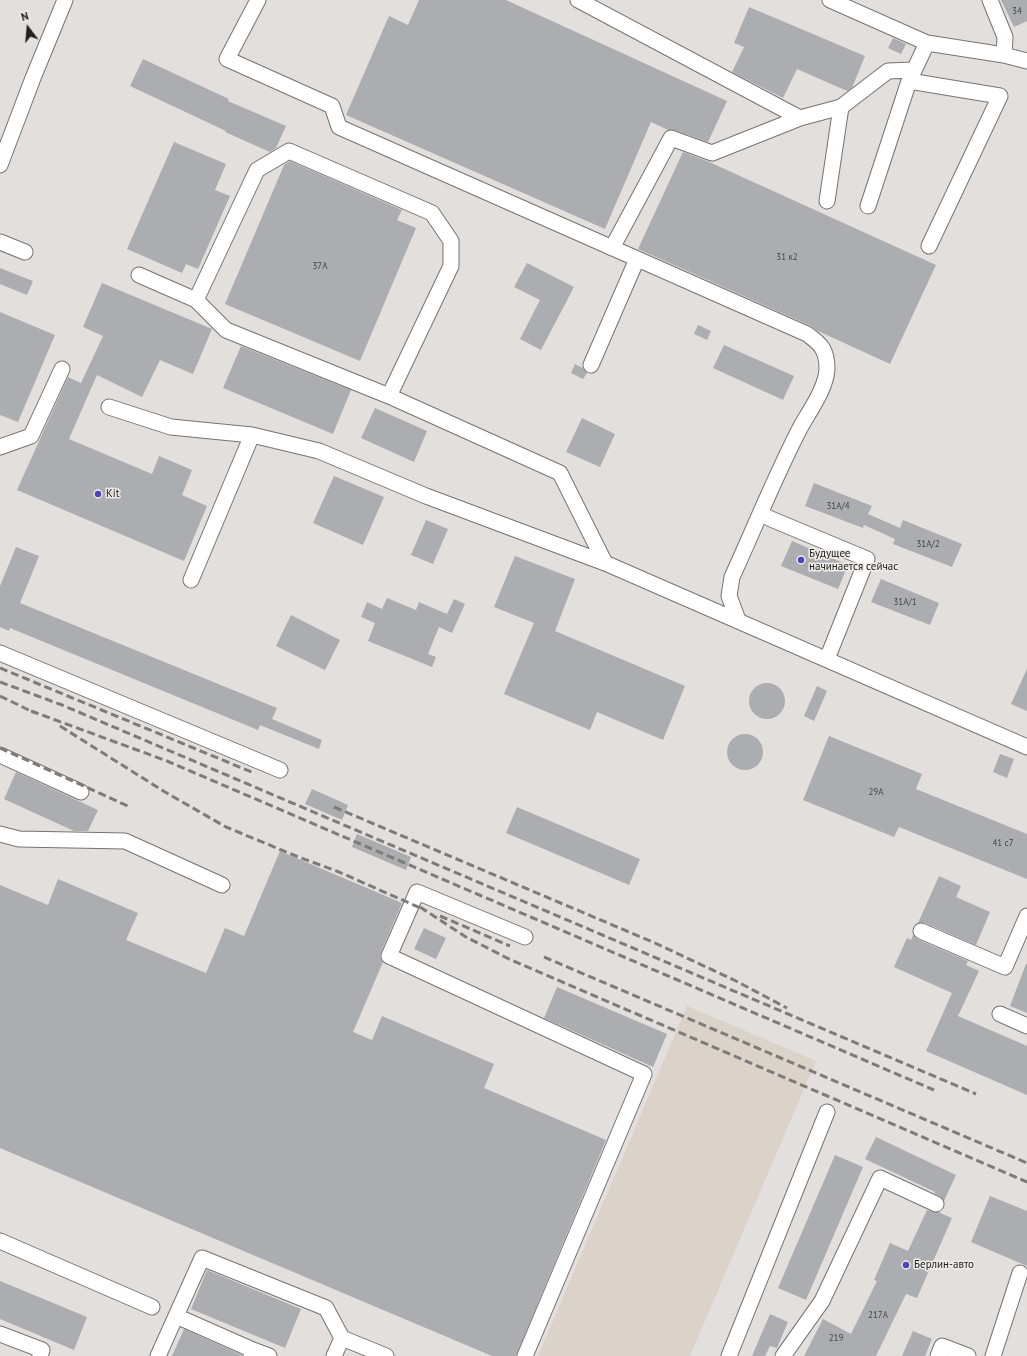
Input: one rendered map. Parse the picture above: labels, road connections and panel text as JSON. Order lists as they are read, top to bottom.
{
  "places": ["Kit", "Будущее начинается сейчас", "Берлин-авто"],
  "house_numbers": [
    "34",
    "31 к2",
    "37А",
    "31А/4",
    "31А/2",
    "31А/1",
    "29А",
    "41 с7",
    "217А",
    "219"
  ],
  "north": "top"
}
